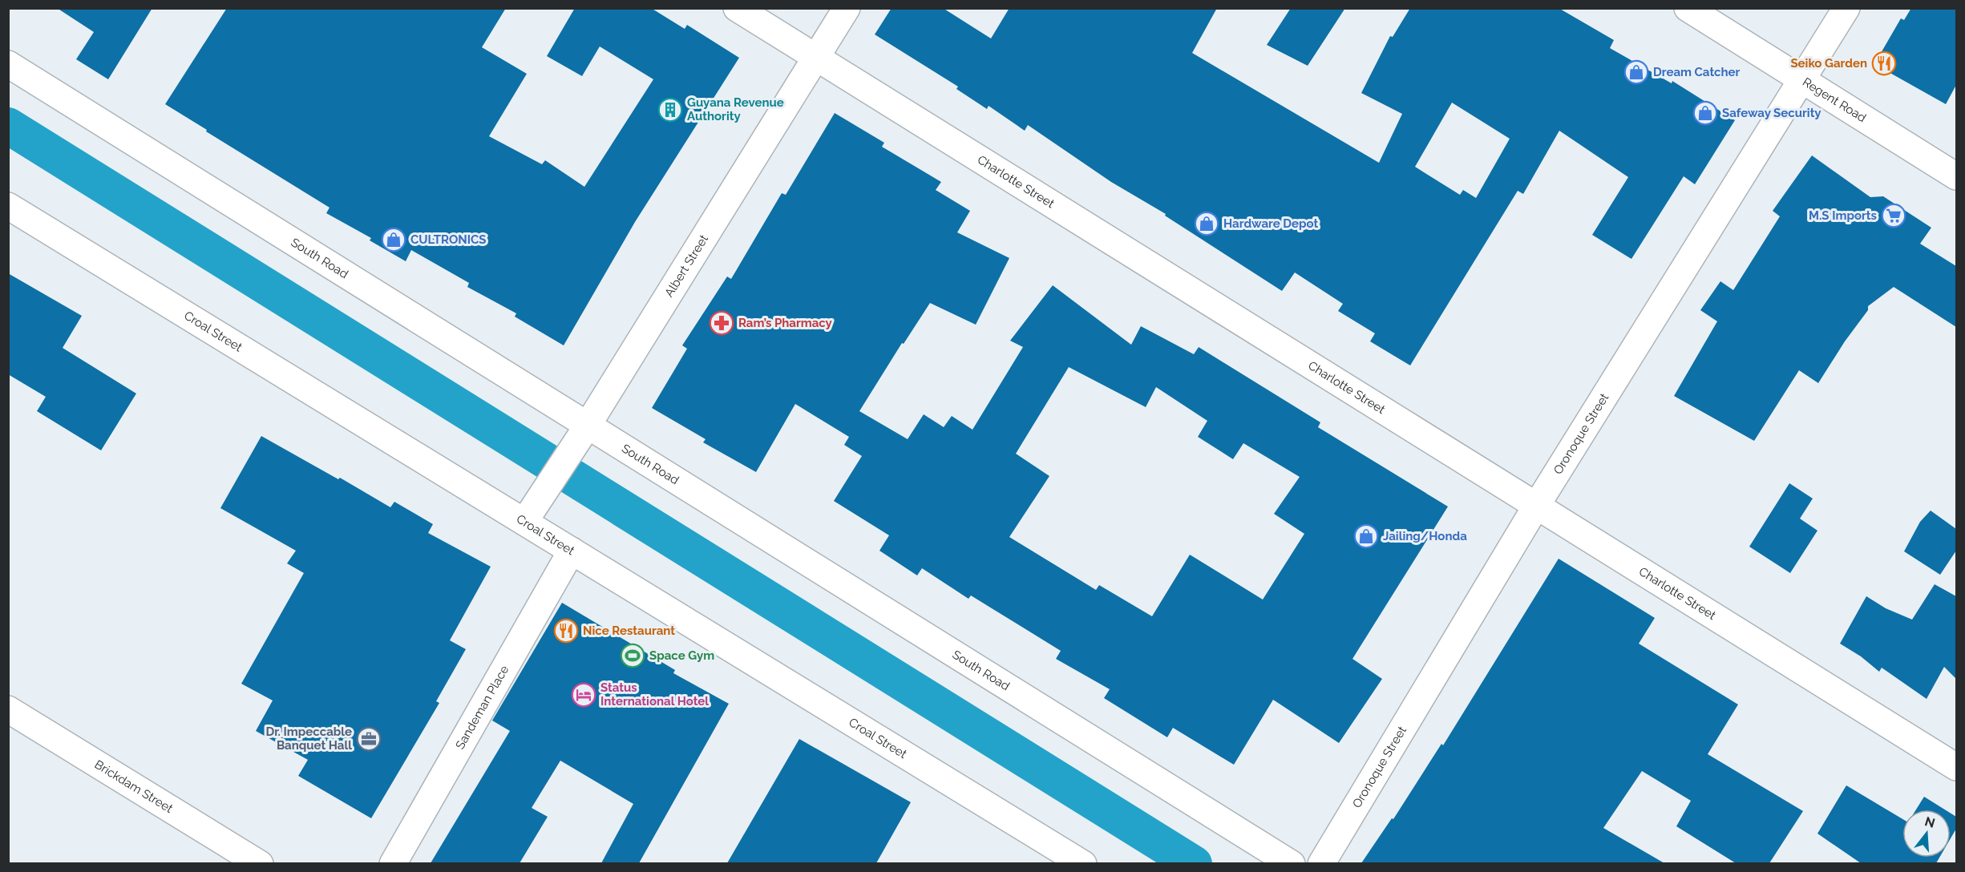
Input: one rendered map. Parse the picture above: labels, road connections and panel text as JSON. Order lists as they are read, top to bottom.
{
  "streets": {
    "street": [
      "Regent Road",
      "Charlotte Street",
      "South Road",
      "Albert Street",
      "Croal Street",
      "Oronoque Street",
      "Sandeman Place",
      "Brickdam Street"
    ]
  },
  "crossings": [
    ["Regent Road", "Oronoque Street"],
    ["Charlotte Street", "Albert Street"],
    ["Charlotte Street", "Oronoque Street"],
    ["South Road", "Albert Street"],
    ["Albert Street", "Croal Street"],
    ["Croal Street", "Sandeman Place"]
  ],
  "places": {
    "restaurant": ["Seiko Garden", "Nice Restaurant"],
    "shop": [
      "Dream Catcher",
      "Safeway Security",
      "Hardware Depot",
      "CULTRONICS",
      "Jailing/Honda"
    ],
    "building": ["Guyana Revenue Authority"],
    "supermarket": ["M.S Imports"],
    "pharmacy": ["Ram’s Pharmacy"],
    "sports": ["Space Gym"],
    "hotel": ["Status International Hotel"],
    "office": ["Dr. Impeccable Banquet Hall"]
  },
  "north": "top"
}
